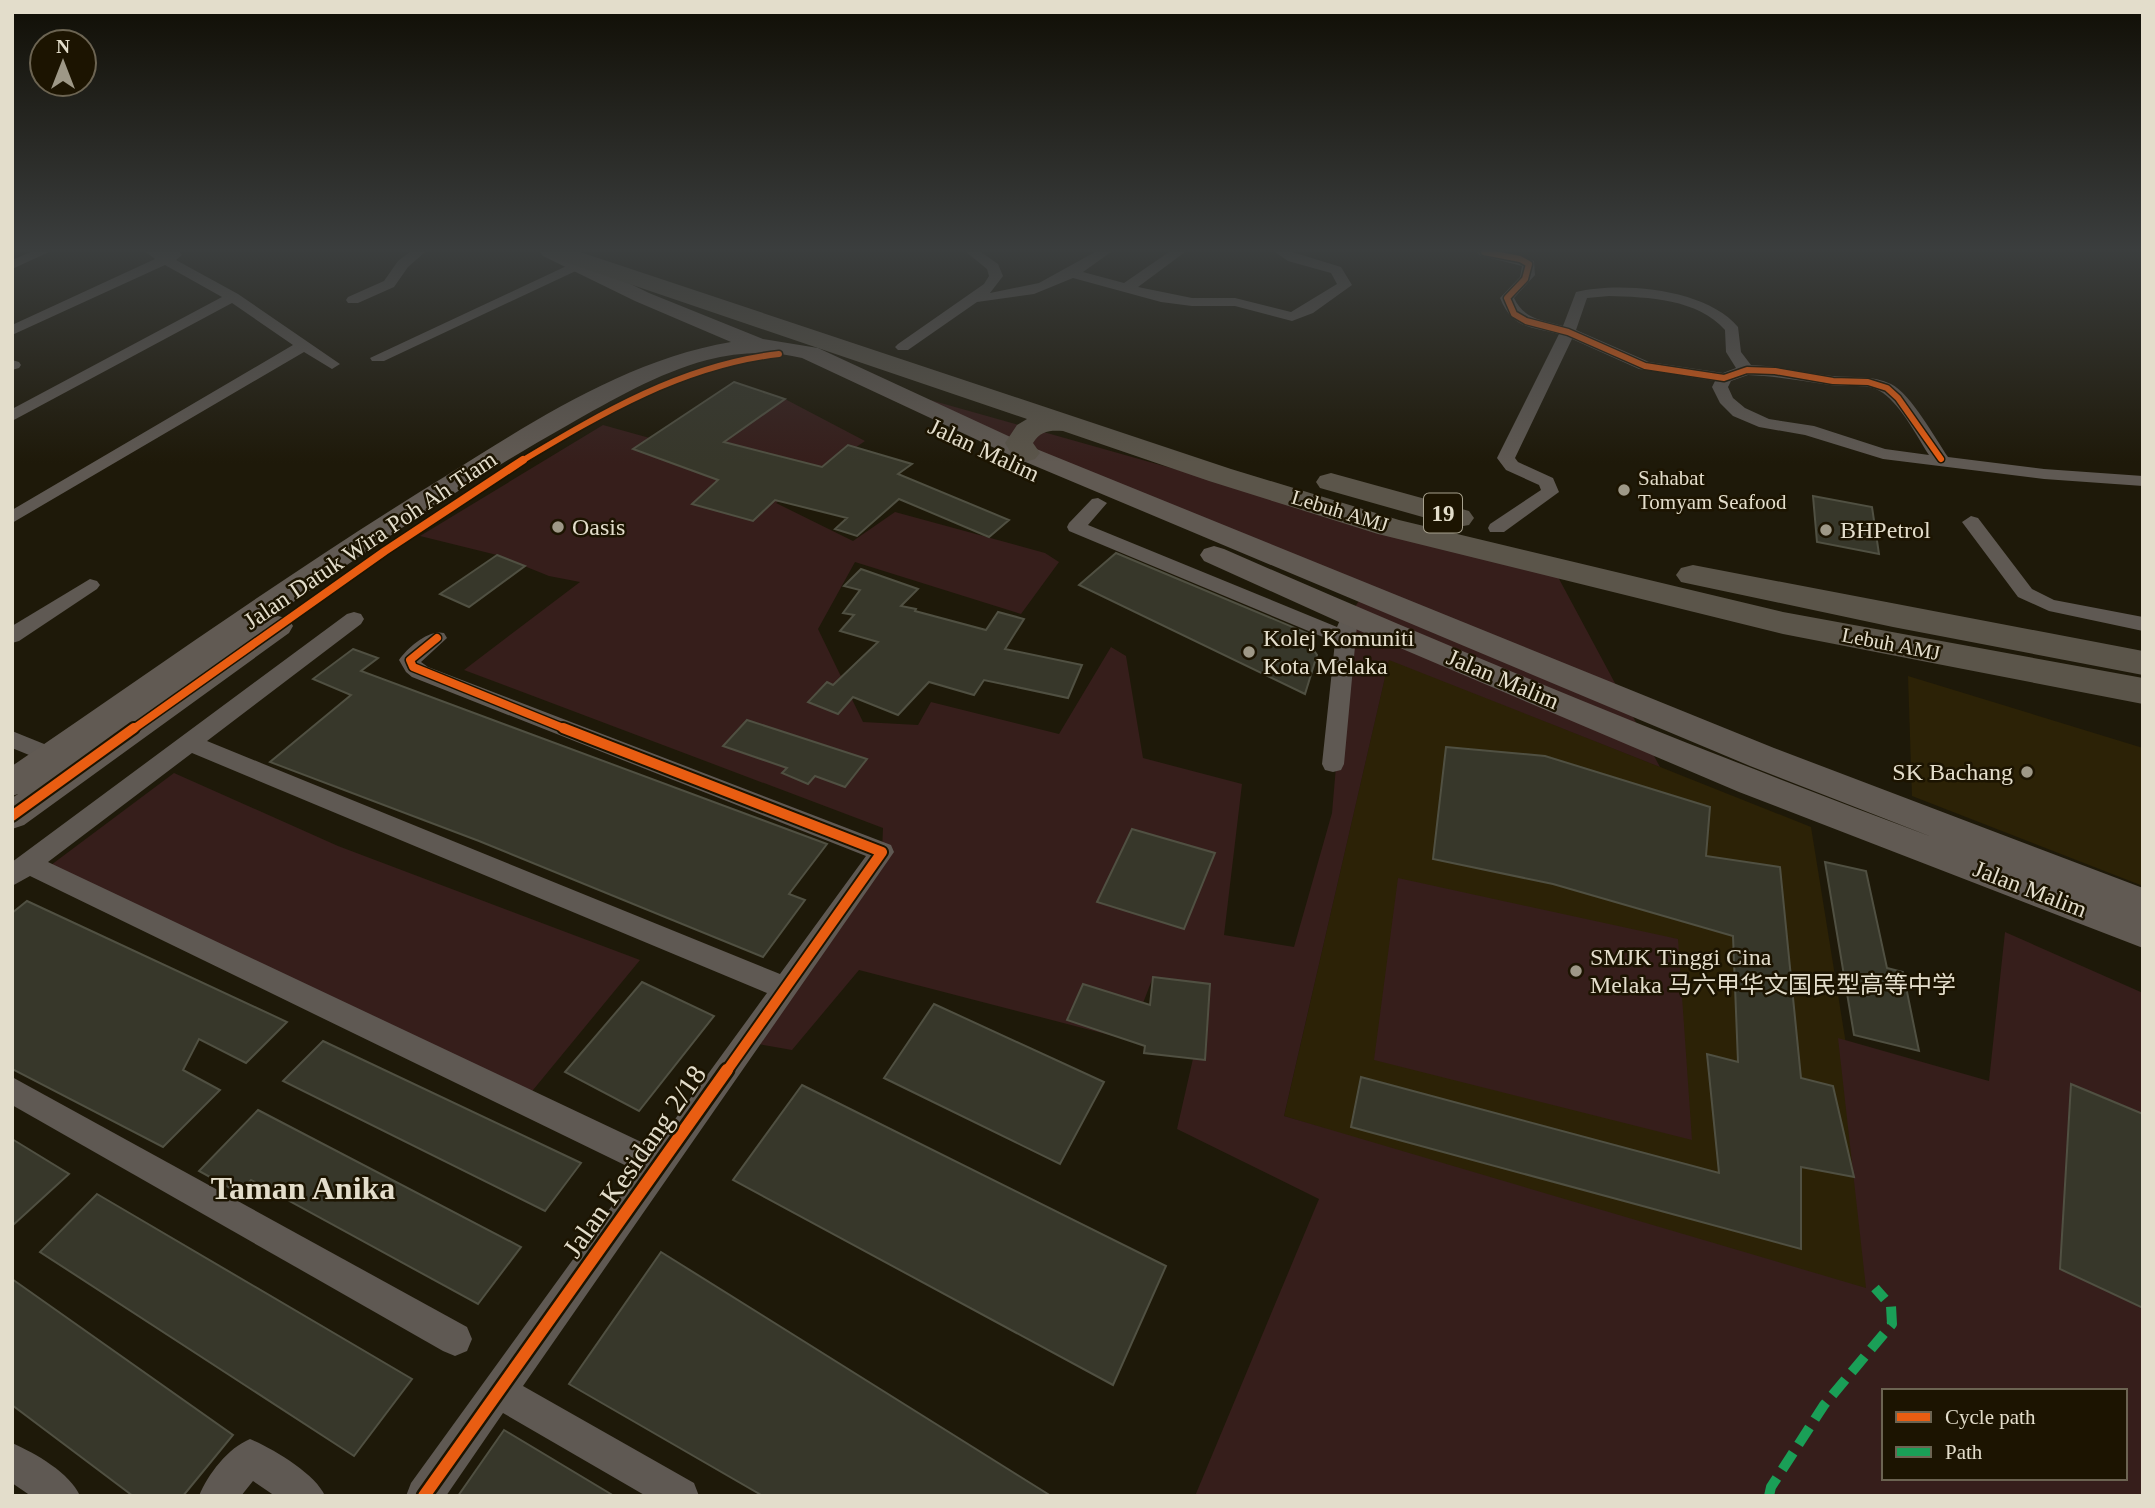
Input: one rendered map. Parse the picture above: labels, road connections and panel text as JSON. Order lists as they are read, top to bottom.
{
  "streets": {
    "highway": ["Lebuh AMJ", "19"],
    "main road": ["Jalan Malim", "Jalan Datuk Wira Poh Ah Tiam"],
    "street": ["Jalan Kesidang 2/18"]
  },
  "crossings": [
    ["Jalan Malim", "Lebuh AMJ"],
    ["Jalan Malim", "Jalan Datuk Wira Poh Ah Tiam"],
    ["Lebuh AMJ", "Jalan Datuk Wira Poh Ah Tiam"]
  ],
  "districts": ["Taman Anika"],
  "places": [
    "Sahabat Tomyam Seafood",
    "Oasis",
    "BHPetrol",
    "Kolej Komuniti Kota Melaka",
    "SK Bachang",
    "SMJK Tinggi Cina Melaka 马六甲华文国民型高等中学"
  ],
  "legend": ["Cycle path", "Path"],
  "north": "top"
}
